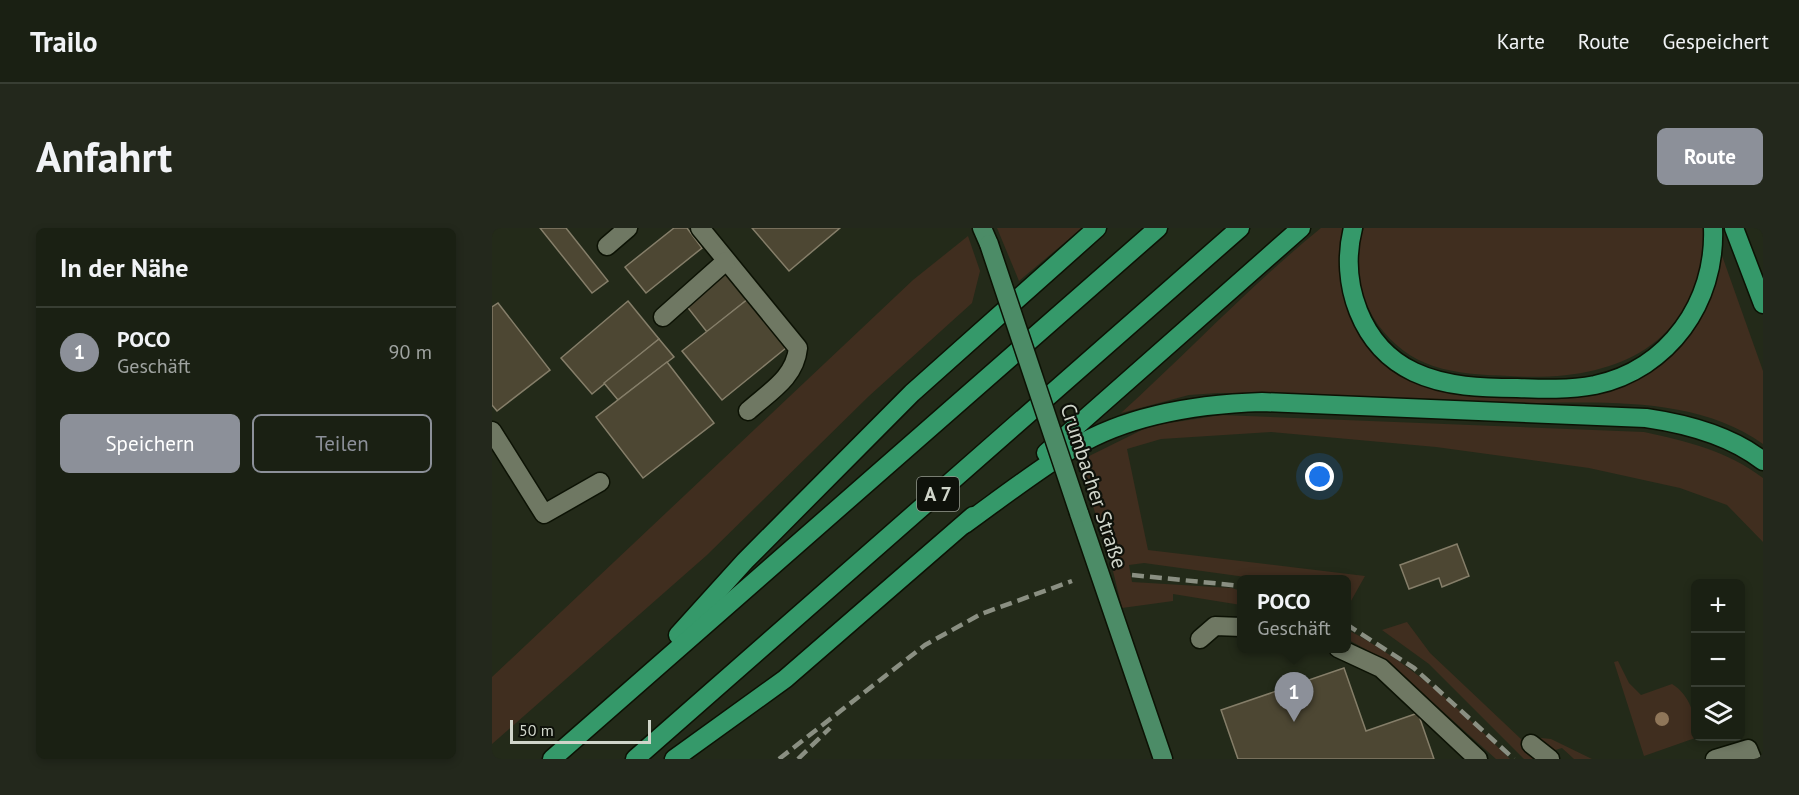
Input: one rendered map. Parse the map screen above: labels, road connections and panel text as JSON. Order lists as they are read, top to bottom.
{
  "streets": {
    "highway": ["A 7"],
    "main road": ["Crumbacher Straße"]
  },
  "scale_bar": "50 m",
  "page": {
    "header": "Trailo",
    "nav": ["Karte", "Route", "Gespeichert"],
    "buttons": [
      "Route",
      ["Speichern", "Teilen"]
    ],
    "title": "Anfahrt",
    "heading": "In der Nähe",
    "list": [
      {
        "mark": "1",
        "name": "POCO",
        "note": "Geschäft",
        "value": "90 m"
      }
    ],
    "popup": ["POCO", "Geschäft"],
    "map_buttons": ["+", "−"],
    "pins": "1",
    "scale": "50 m"
  }
}
